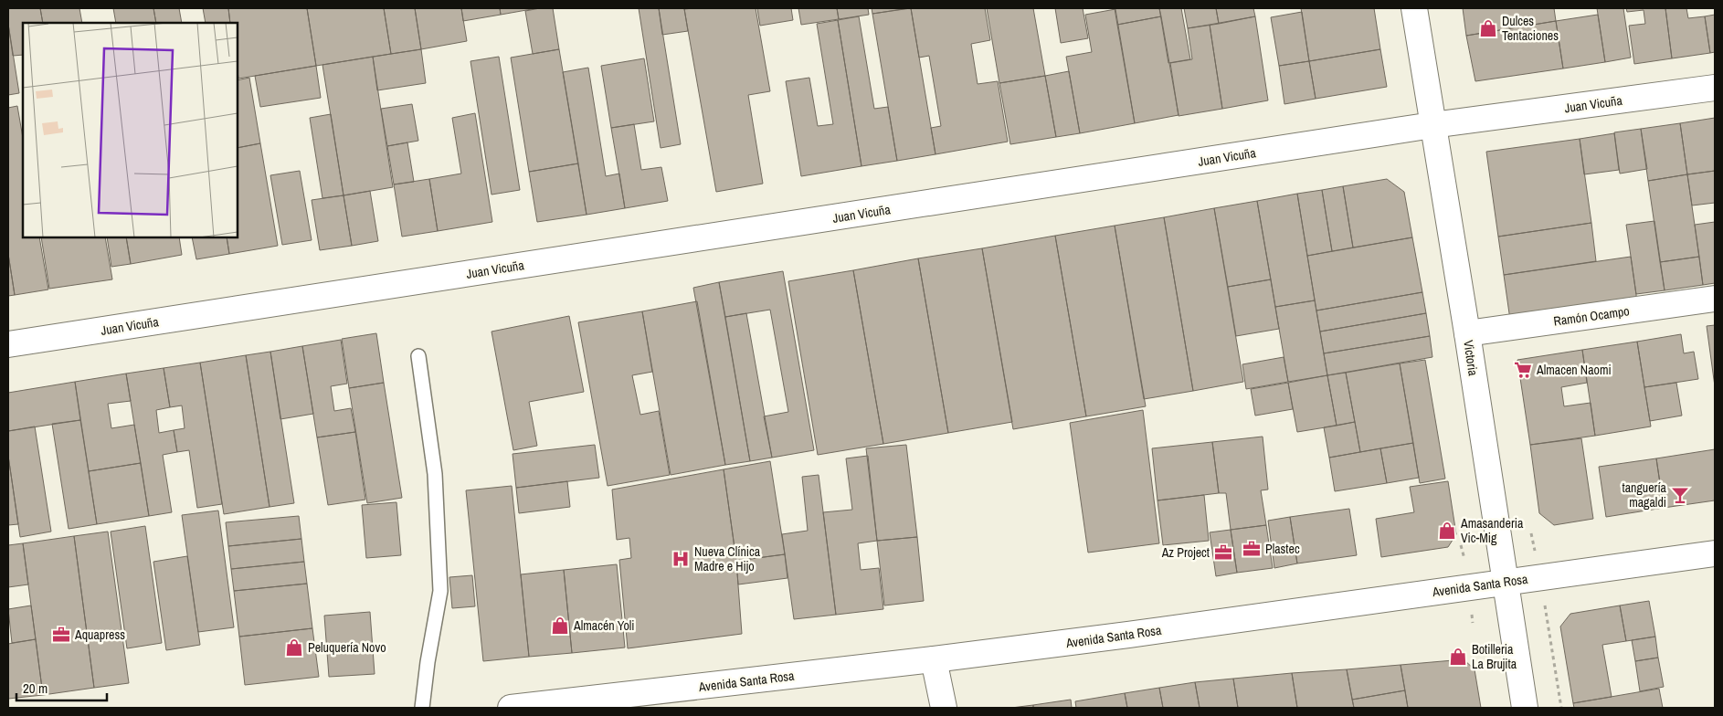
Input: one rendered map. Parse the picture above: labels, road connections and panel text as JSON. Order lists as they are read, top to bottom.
{
  "streets": {
    "street": [
      "Juan Vicuña",
      "Ramón Ocampo",
      "Victoria",
      "Avenida Santa Rosa"
    ]
  },
  "crossings": [
    ["Juan Vicuña", "Victoria"],
    ["Ramón Ocampo", "Victoria"],
    ["Victoria", "Avenida Santa Rosa"]
  ],
  "places": {
    "shop": [
      "Dulces Tentaciones",
      "Amasanderia Vic-Mig",
      "Almacén Yoli",
      "Peluquería Novo",
      "Botilleria La Brujita"
    ],
    "supermarket": ["Almacen Naomi"],
    "bar": ["tanguería magaldi"],
    "office": ["Plastec", "Az Project", "Aquapress"],
    "hospital": ["Nueva Clínica Madre e Hijo"]
  },
  "scale_bar": "20 m"
}
